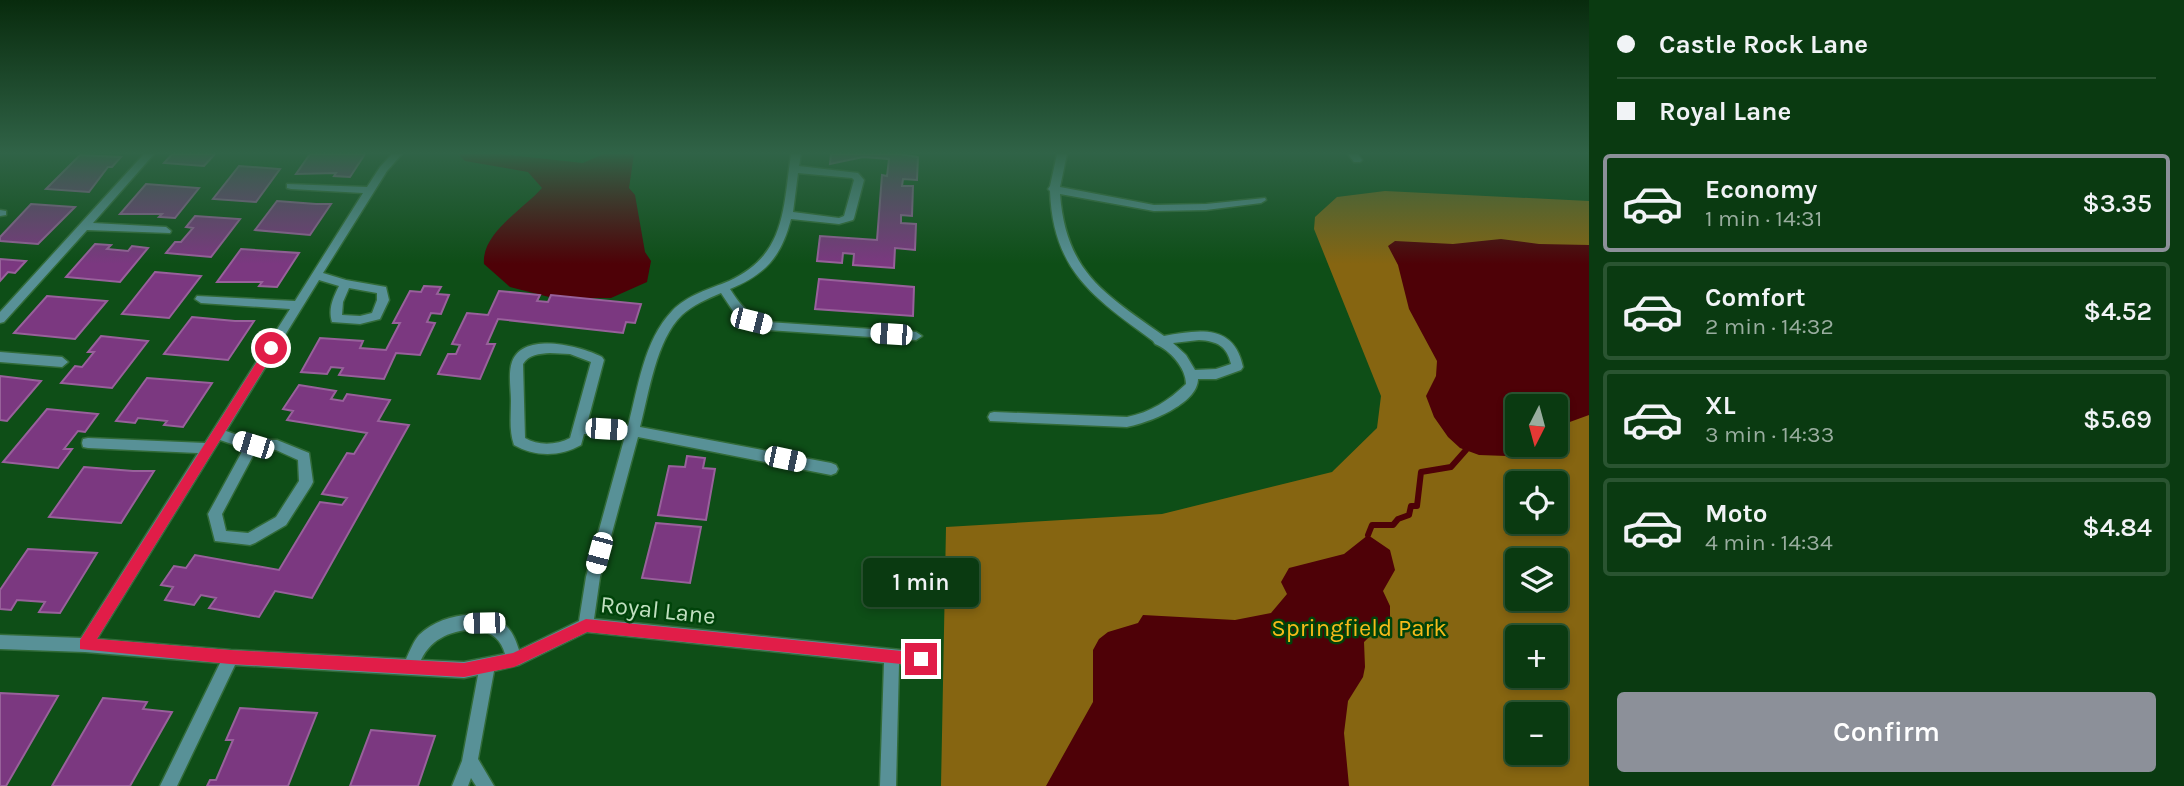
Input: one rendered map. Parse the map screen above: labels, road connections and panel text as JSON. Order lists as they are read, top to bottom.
{
  "streets": {
    "street": ["Royal Lane"]
  },
  "parks": ["Springfield Park"],
  "north": "bottom",
  "page": {
    "banner": ["Castle Rock Lane", "Royal Lane"],
    "list": [
      {
        "name": "Economy",
        "note": "1 min · 14:31",
        "value": "$3.35"
      },
      {
        "name": "Comfort",
        "note": "2 min · 14:32",
        "value": "$4.52"
      },
      {
        "name": "XL",
        "note": "3 min · 14:33",
        "value": "$5.69"
      },
      {
        "name": "Moto",
        "note": "4 min · 14:34",
        "value": "$4.84"
      }
    ],
    "map_buttons": ["+", "−"],
    "bubble": "1 min",
    "buttons": "Confirm"
  }
}
